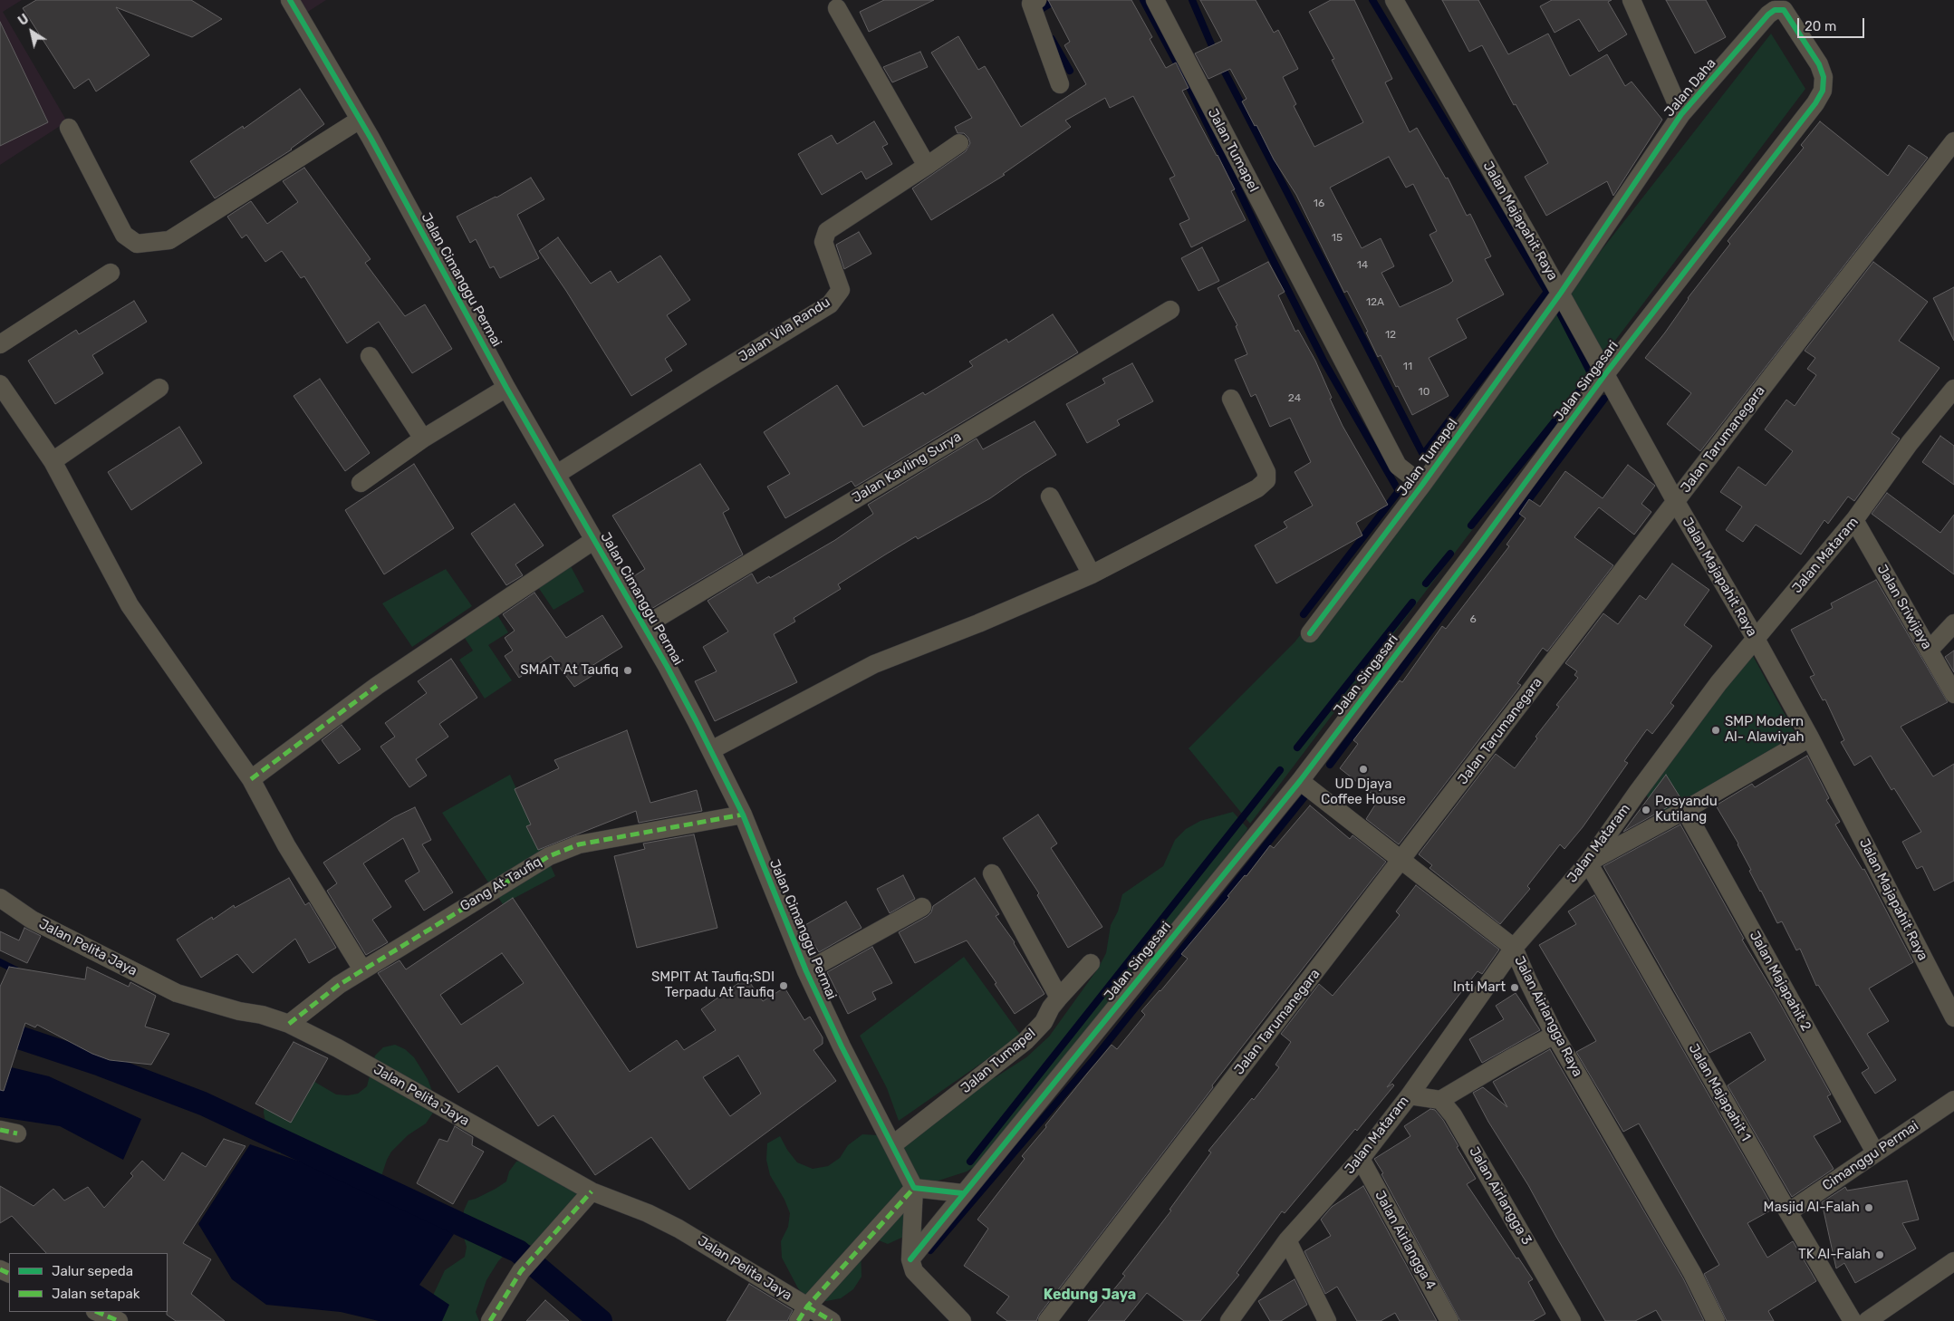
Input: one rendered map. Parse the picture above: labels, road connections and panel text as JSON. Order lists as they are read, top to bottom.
{
  "streets": {
    "street": [
      "Jalan Daha",
      "Jalan Tumapel",
      "Jalan Majapahit Raya",
      "Jalan Cimanggu Permai",
      "Jalan Vila Randu",
      "Jalan Singasari",
      "Jalan Tarumanegara",
      "Jalan Kavling Surya",
      "Jalan Mataram",
      "Jalan Sriwijaya",
      "Gang At Taufiq",
      "Jalan Pelita Jaya",
      "Jalan Majapahit 2",
      "Jalan Airlangga Raya",
      "Jalan Majapahit 1",
      "Cimanggu Permai",
      "Jalan Airlangga 3",
      "Jalan Airlangga 4"
    ]
  },
  "crossings": [
    ["Jalan Daha", "Jalan Tumapel"],
    ["Jalan Daha", "Jalan Majapahit Raya"],
    ["Jalan Daha", "Jalan Singasari"],
    ["Jalan Tumapel", "Jalan Majapahit Raya"],
    ["Jalan Tumapel", "Jalan Cimanggu Permai"],
    ["Jalan Majapahit Raya", "Jalan Singasari"],
    ["Jalan Majapahit Raya", "Jalan Tarumanegara"],
    ["Jalan Majapahit Raya", "Jalan Mataram"],
    ["Jalan Cimanggu Permai", "Jalan Vila Randu"],
    ["Jalan Cimanggu Permai", "Jalan Singasari"],
    ["Jalan Cimanggu Permai", "Jalan Kavling Surya"],
    ["Jalan Cimanggu Permai", "Gang At Taufiq"],
    ["Jalan Singasari", "Jalan Airlangga Raya"],
    ["Jalan Tarumanegara", "Jalan Airlangga Raya"],
    ["Jalan Mataram", "Jalan Sriwijaya"],
    ["Jalan Mataram", "Jalan Airlangga Raya"],
    ["Jalan Mataram", "Jalan Majapahit 1"],
    ["Jalan Mataram", "Jalan Airlangga 4"],
    ["Gang At Taufiq", "Jalan Pelita Jaya"],
    ["Jalan Majapahit 2", "Cimanggu Permai"],
    ["Jalan Majapahit 1", "Cimanggu Permai"]
  ],
  "districts": ["Kedung Jaya"],
  "places": [
    "SMAIT At Taufiq",
    "SMP Modern Al- Alawiyah",
    "UD Djaya Coffee House",
    "Posyandu Kutilang",
    "SMPIT At Taufiq;SDI Terpadu At Taufiq",
    "Inti Mart",
    "Masjid Al-Falah",
    "TK Al-Falah"
  ],
  "house_numbers": [
    "16",
    "15",
    "14",
    "12A",
    "12",
    "11",
    "10",
    "24",
    "6"
  ],
  "legend": ["Jalur sepeda", "Jalan setapak"],
  "scale_bar": "20 m",
  "north": "top left"
}
